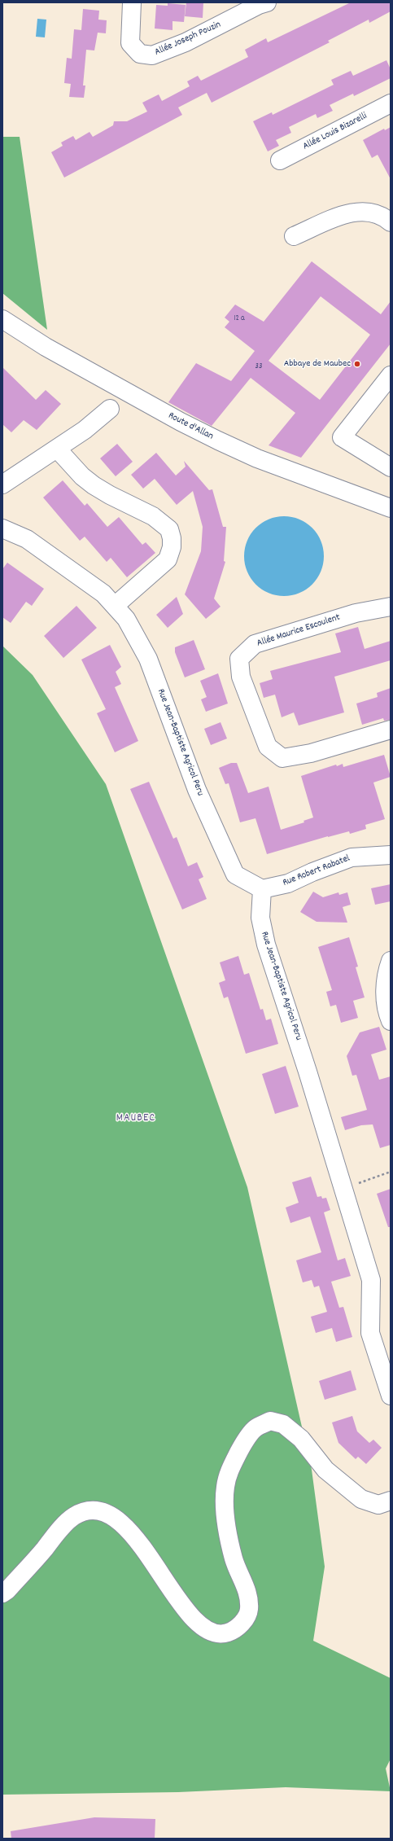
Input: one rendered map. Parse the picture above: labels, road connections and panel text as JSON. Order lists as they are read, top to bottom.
{
  "streets": {
    "street": [
      "Allée Joseph Pouzin",
      "Allée Louis Bizarelli",
      "Route d'Allan",
      "Allée Maurice Escoulent",
      "Rue Jean-Baptiste Agricol Peru",
      "Rue Robert Rabatel"
    ]
  },
  "crossings": [
    ["Rue Jean-Baptiste Agricol Peru", "Rue Robert Rabatel"]
  ],
  "districts": ["MAUBEC"],
  "places": ["Abbaye de Maubec"],
  "house_numbers": ["12 a", "33"]
}
